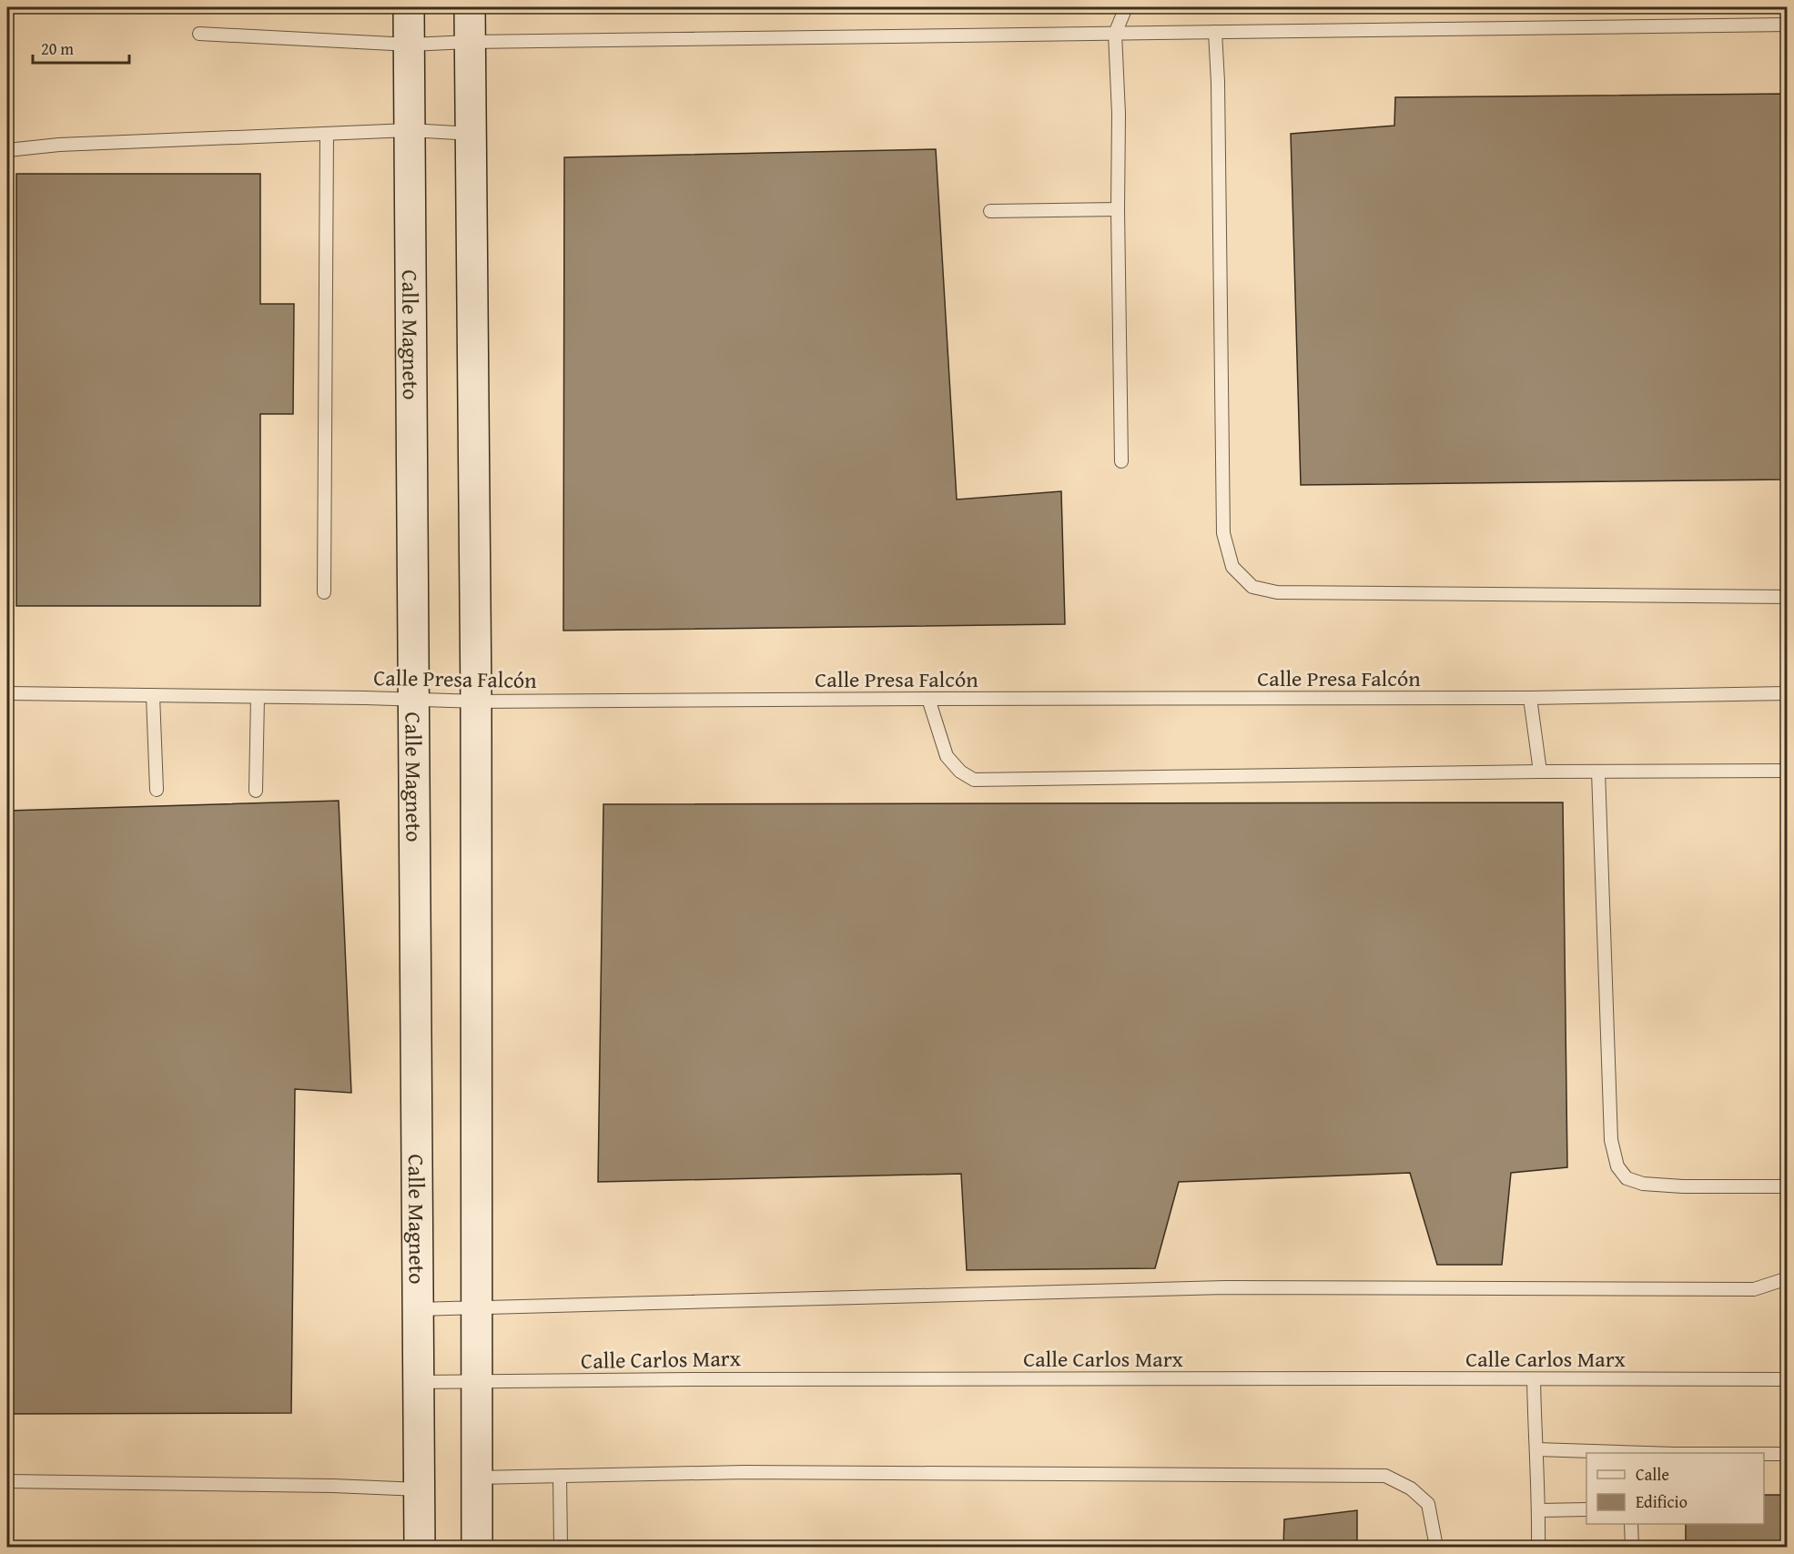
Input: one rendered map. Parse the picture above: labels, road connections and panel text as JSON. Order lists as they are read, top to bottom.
{
  "streets": {
    "main road": ["Calle Magneto"],
    "lane": ["Calle Presa Falcón", "Calle Carlos Marx"]
  },
  "crossings": [
    ["Calle Magneto", "Calle Presa Falcón"],
    ["Calle Magneto", "Calle Carlos Marx"]
  ],
  "legend": ["Calle", "Edificio"],
  "scale_bar": "20 m"
}
